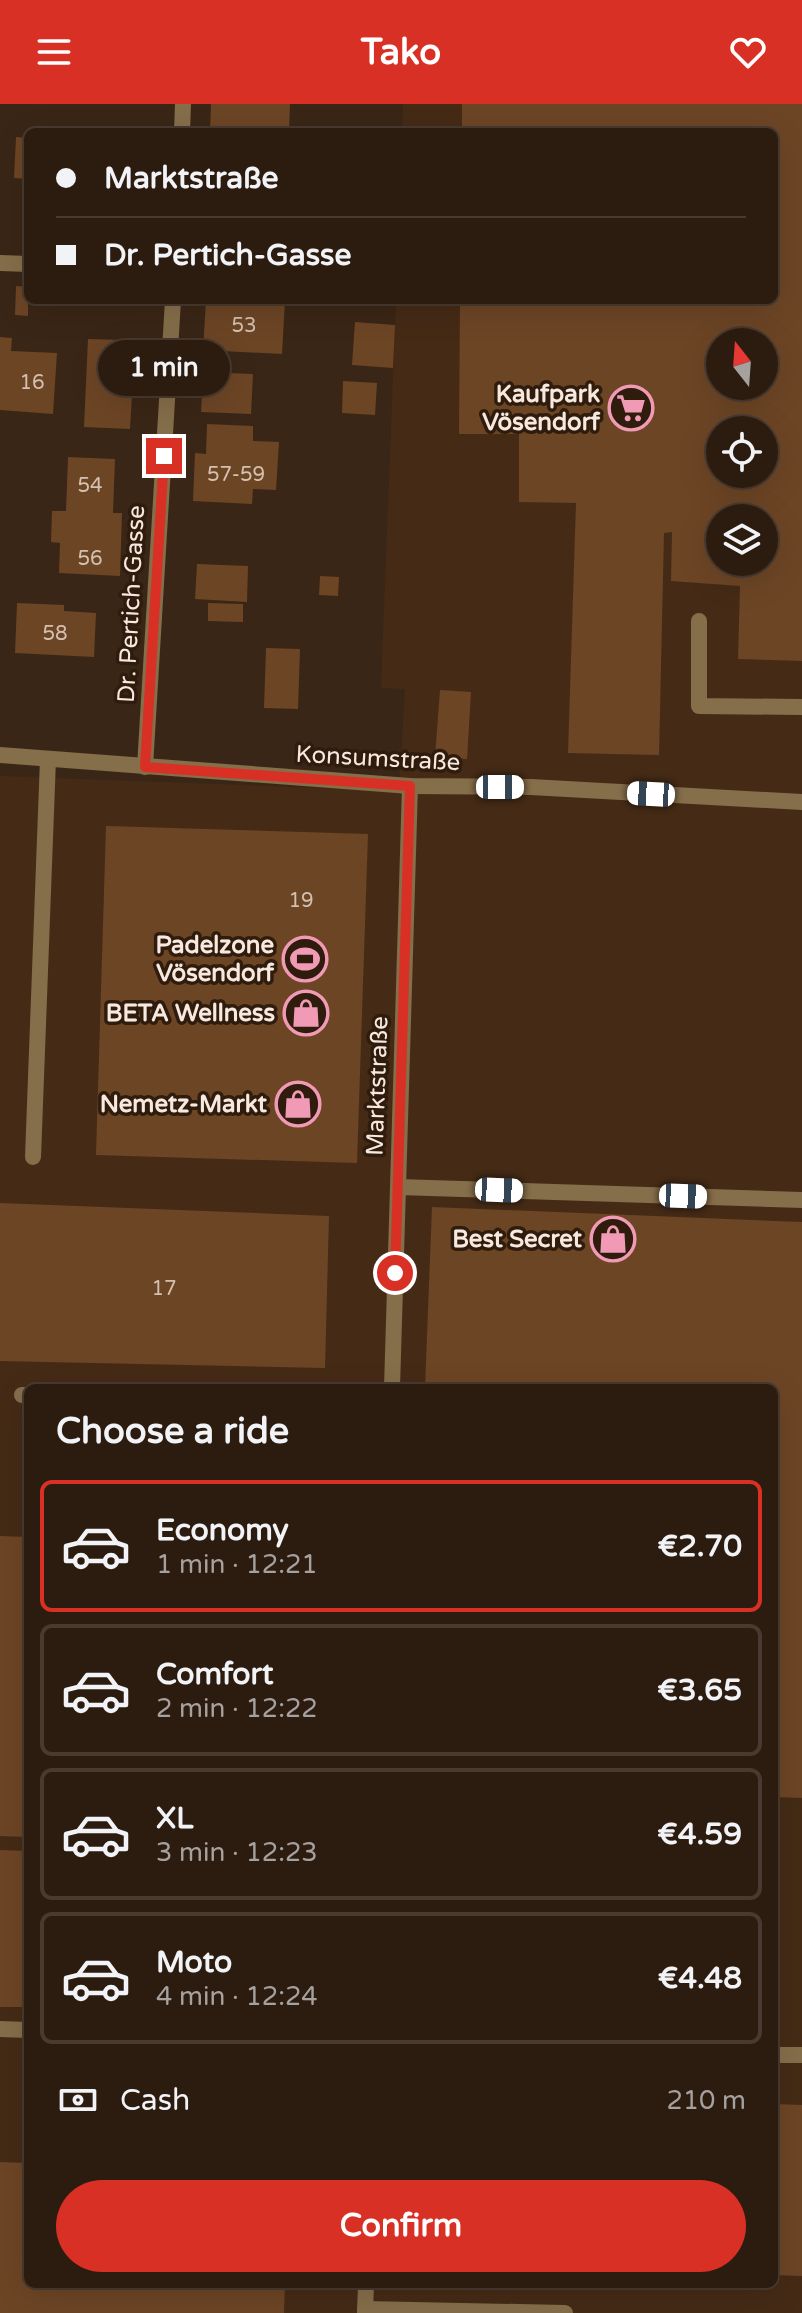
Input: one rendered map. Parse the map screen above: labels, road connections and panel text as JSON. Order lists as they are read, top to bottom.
{
  "streets": {
    "street": ["Dr. Pertich-Gasse", "Konsumstraße", "Marktstraße"]
  },
  "crossings": [
    ["Dr. Pertich-Gasse", "Konsumstraße"],
    ["Konsumstraße", "Marktstraße"]
  ],
  "places": {
    "supermarket": ["Kaufpark Vösendorf"],
    "sports": ["Padelzone Vösendorf"],
    "shop": ["BETA Wellness", "Nemetz-Markt", "Best Secret"]
  },
  "house_numbers": [
    "53",
    "16",
    "57-59",
    "54",
    "56",
    "58",
    "19",
    "17"
  ],
  "north": "top",
  "page": {
    "header": "Tako",
    "banner": ["Marktstraße", "Dr. Pertich-Gasse"],
    "bubble": "1 min",
    "heading": "Choose a ride",
    "list": [
      {
        "name": "Economy",
        "note": "1 min · 12:21",
        "value": "€2.70"
      },
      {
        "name": "Comfort",
        "note": "2 min · 12:22",
        "value": "€3.65"
      },
      {
        "name": "XL",
        "note": "3 min · 12:23",
        "value": "€4.59"
      },
      {
        "name": "Moto",
        "note": "4 min · 12:24",
        "value": "€4.48"
      }
    ],
    "pay": ["Cash", "210 m"],
    "buttons": "Confirm"
  }
}
